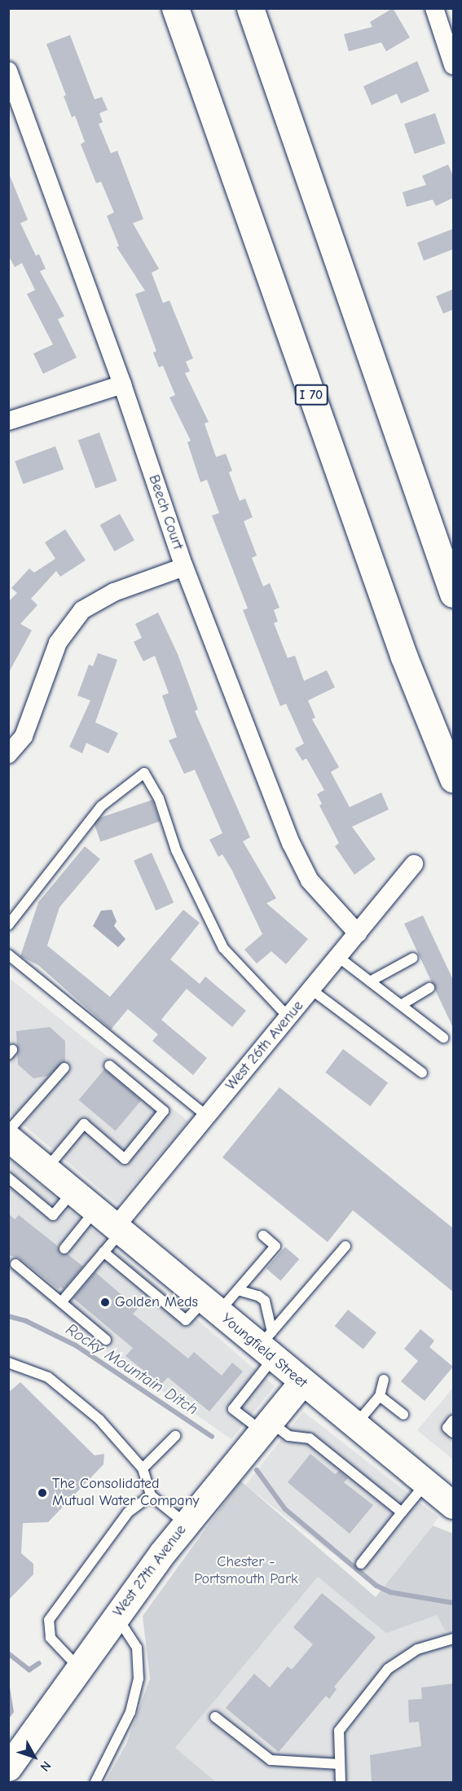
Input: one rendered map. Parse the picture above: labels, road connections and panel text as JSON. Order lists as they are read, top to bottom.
{
  "streets": {
    "main road": ["I 70", "Youngfield Street", "West 27th Avenue"],
    "street": ["Beech Court", "West 26th Avenue"]
  },
  "crossings": [
    ["Beech Court", "West 26th Avenue"],
    ["West 26th Avenue", "Youngfield Street"],
    ["Youngfield Street", "West 27th Avenue"]
  ],
  "water": ["Rocky Mountain Ditch"],
  "parks": ["Chester - Portsmouth Park"],
  "places": ["Golden Meds", "The Consolidated Mutual Water Company"],
  "north": "bottom right"
}
